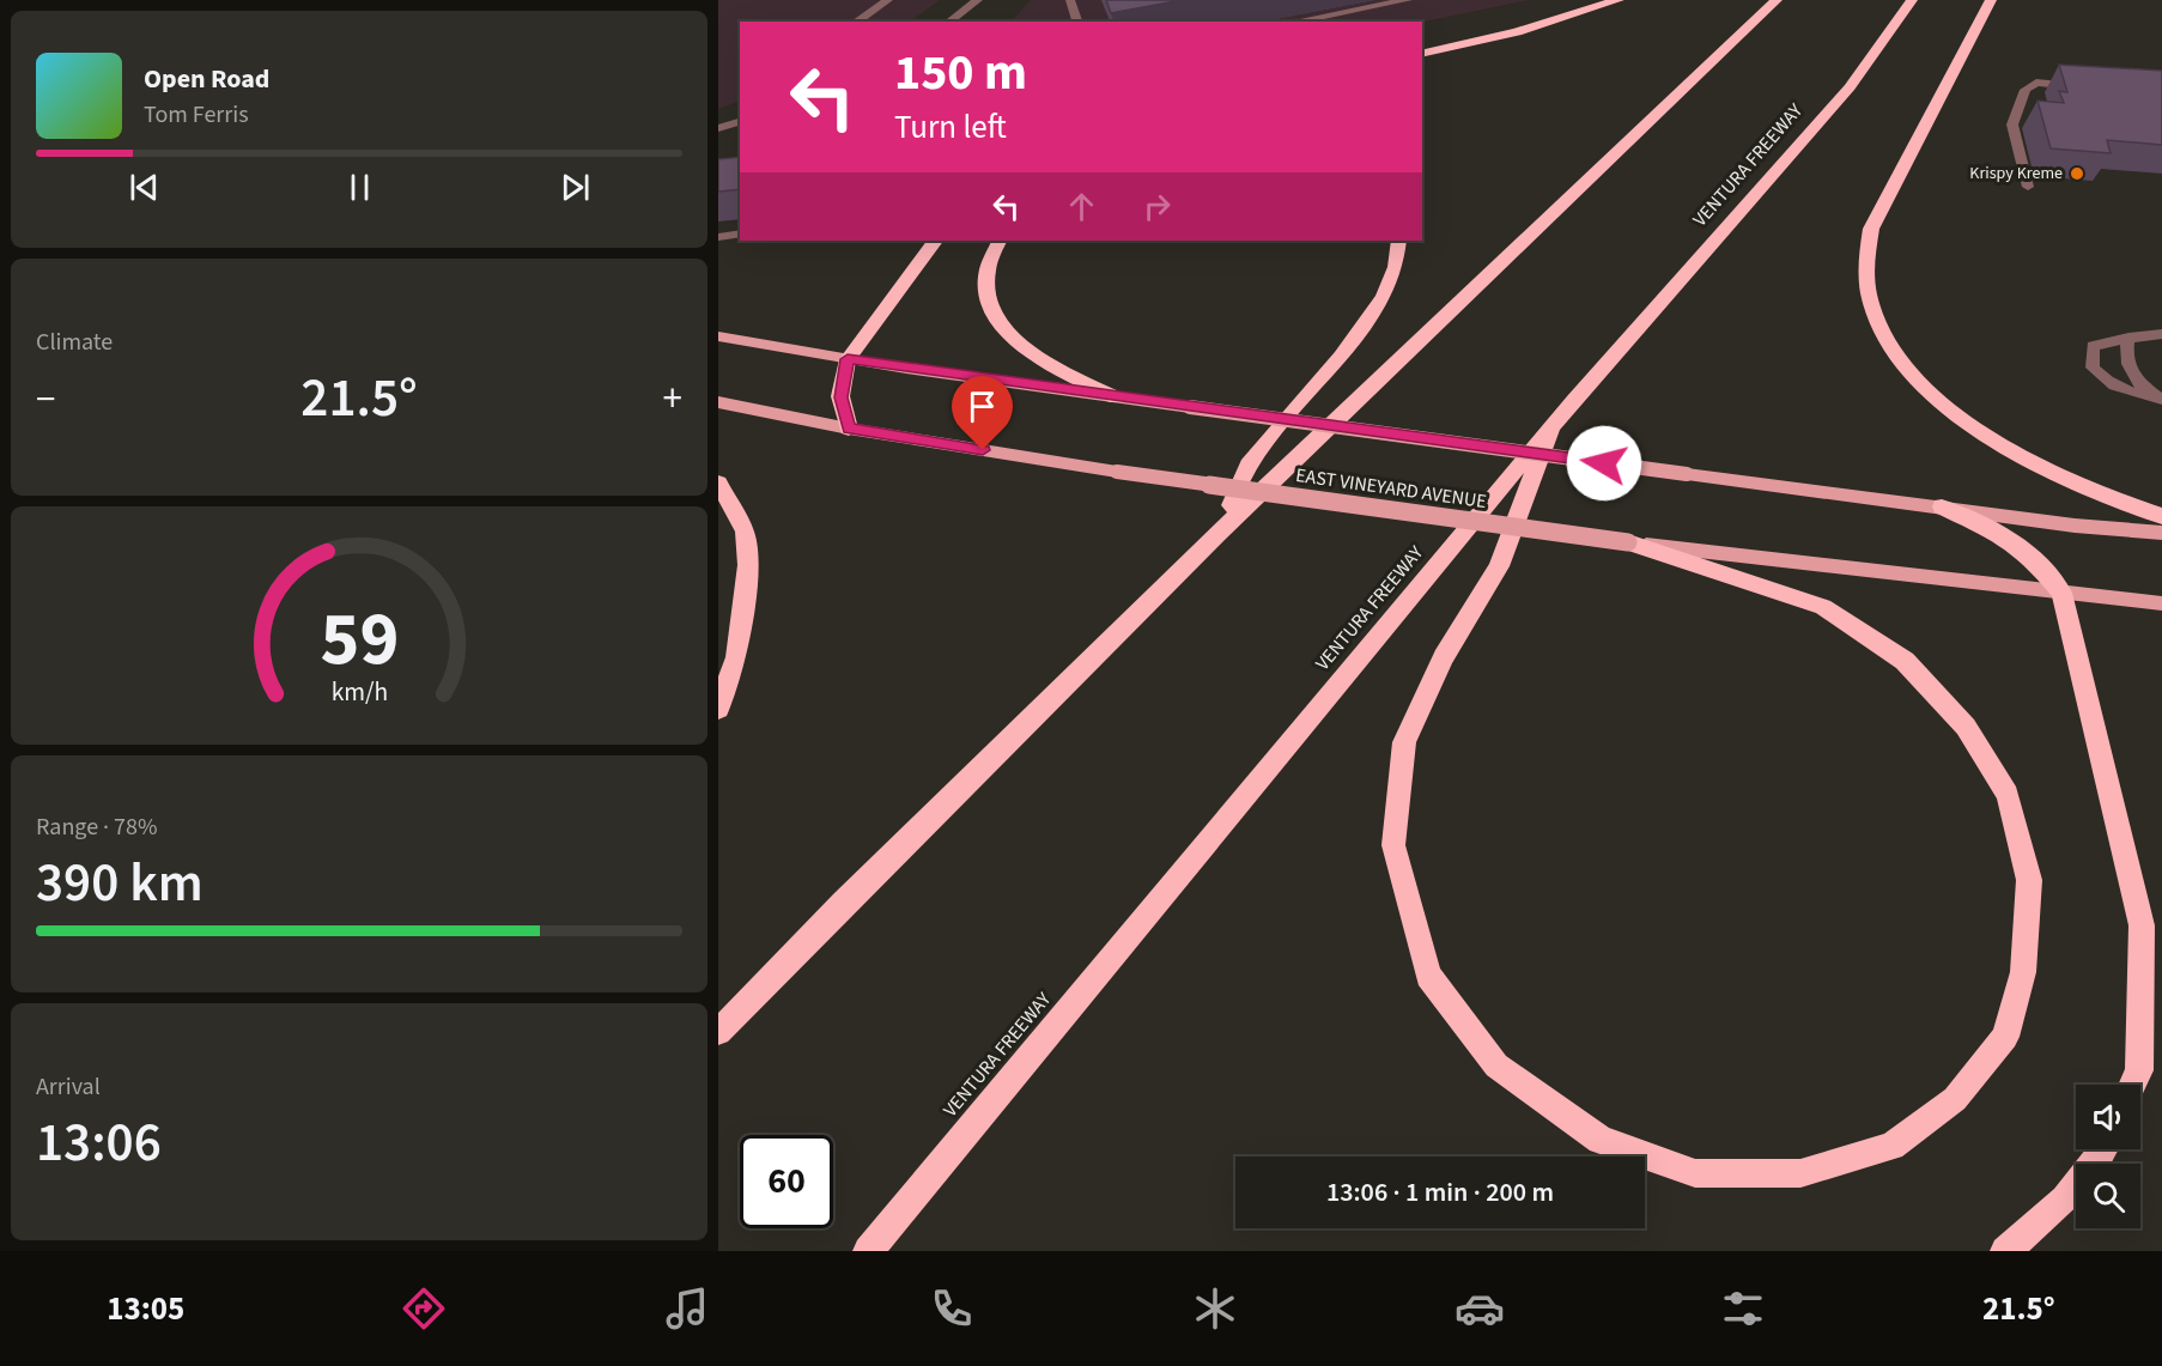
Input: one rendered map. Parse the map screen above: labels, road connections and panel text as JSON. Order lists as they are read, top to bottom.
{
  "streets": {
    "highway": ["VENTURA FREEWAY"],
    "main road": ["EAST VINEYARD AVENUE"]
  },
  "places": ["Krispy Kreme"],
  "page": {
    "turn": ["150 m", "Turn left"],
    "song": ["Open Road", "Tom Ferris"],
    "tile": [
      "Climate",
      ["Range · 78%", "390 km"],
      ["Arrival", "13:06"]
    ],
    "heat": ["−", "21.5°", "+"],
    "limit": "60",
    "trip": "13:06 · 1 min · 200 m",
    "tabs": ["13:05", "21.5°"],
    "gauge": ["59", "km/h"]
  }
}
